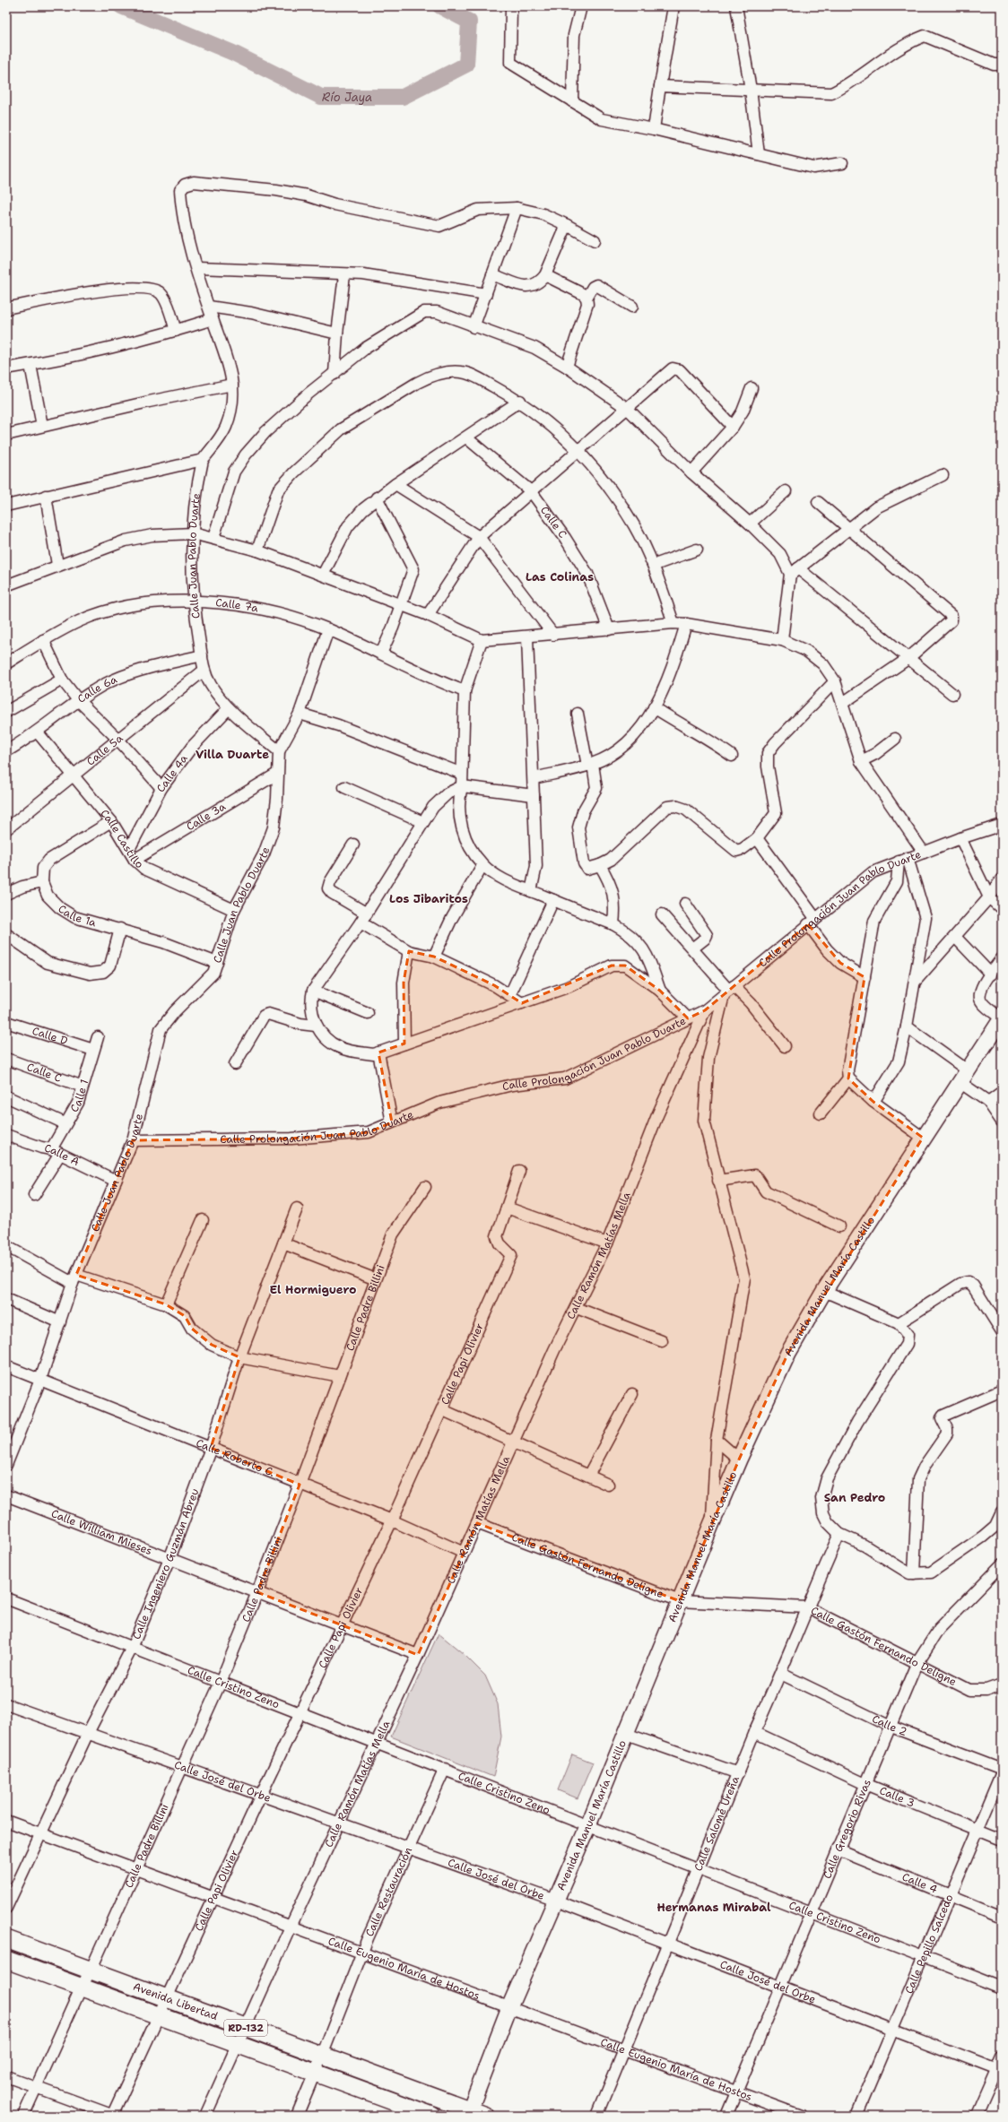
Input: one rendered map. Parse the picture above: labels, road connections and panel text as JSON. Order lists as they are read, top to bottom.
{
  "streets": {
    "main road": ["Avenida Libertad", "RD-132"],
    "street": [
      "Calle C",
      "Calle Juan Pablo Duarte",
      "Calle 7a",
      "Calle 6a",
      "Calle 5a",
      "Calle 4a",
      "Calle 3a",
      "Calle Castillo",
      "Calle Prolongación Juan Pablo Duarte",
      "Calle 1a",
      "Calle D",
      "Calle 1",
      "Calle A",
      "Calle Ramón Matías Mella",
      "Avenida Manuel María Castillo",
      "Calle Padre Billini",
      "Calle Papi Olivier",
      "Calle Roberto C.",
      "Calle William Mieses",
      "Calle Ingeniero Guzmán Abreu",
      "Calle Gastón Fernando Deligne",
      "Calle Cristino Zeno",
      "Calle 2",
      "Calle José del Orbe",
      "Calle 3",
      "Calle Salomé Ureña",
      "Calle Gregorio Rivas",
      "Calle 4",
      "Calle Restauración",
      "Calle Pepillo Salcedo",
      "Calle Eugenio María de Hostos"
    ]
  },
  "crossings": [
    ["Calle C", "Calle 1"],
    ["Calle Juan Pablo Duarte", "Calle 7a"],
    ["Calle Juan Pablo Duarte", "Calle 6a"],
    ["Calle Juan Pablo Duarte", "Calle 5a"],
    ["Calle Juan Pablo Duarte", "Calle 4a"],
    ["Calle Juan Pablo Duarte", "Calle 3a"],
    ["Calle Juan Pablo Duarte", "Calle Castillo"],
    ["Calle Juan Pablo Duarte", "Calle Prolongación Juan Pablo Duarte"],
    ["Calle Juan Pablo Duarte", "Calle 1a"],
    ["Calle Juan Pablo Duarte", "Calle A"],
    ["Calle Juan Pablo Duarte", "Calle Roberto C."],
    ["Calle 6a", "Calle Castillo"],
    ["Calle 5a", "Calle Castillo"],
    ["Calle 4a", "Calle Castillo"],
    ["Calle 3a", "Calle Castillo"],
    ["Calle Prolongación Juan Pablo Duarte", "Calle Ramón Matías Mella"],
    ["Calle D", "Calle 1"],
    ["Calle 1", "Calle A"],
    ["Calle Ramón Matías Mella", "Calle Roberto C."],
    ["Calle Ramón Matías Mella", "Calle William Mieses"],
    ["Calle Ramón Matías Mella", "Calle Gastón Fernando Deligne"],
    ["Calle Ramón Matías Mella", "Calle Cristino Zeno"],
    ["Calle Ramón Matías Mella", "Calle José del Orbe"],
    ["Calle Ramón Matías Mella", "Calle Eugenio María de Hostos"],
    ["Calle Ramón Matías Mella", "Avenida Libertad"],
    ["Avenida Manuel María Castillo", "Calle Gastón Fernando Deligne"],
    ["Avenida Manuel María Castillo", "Calle Cristino Zeno"],
    ["Avenida Manuel María Castillo", "Calle José del Orbe"],
    ["Avenida Manuel María Castillo", "Calle Eugenio María de Hostos"],
    ["Avenida Manuel María Castillo", "Avenida Libertad"],
    ["Calle Padre Billini", "Calle Roberto C."],
    ["Calle Padre Billini", "Calle William Mieses"],
    ["Calle Padre Billini", "Calle Cristino Zeno"],
    ["Calle Padre Billini", "Calle José del Orbe"],
    ["Calle Padre Billini", "Calle Eugenio María de Hostos"],
    ["Calle Padre Billini", "Avenida Libertad"],
    ["Calle Papi Olivier", "Calle Roberto C."],
    ["Calle Papi Olivier", "Calle William Mieses"],
    ["Calle Papi Olivier", "Calle Cristino Zeno"],
    ["Calle Papi Olivier", "Calle José del Orbe"],
    ["Calle Papi Olivier", "Calle Eugenio María de Hostos"],
    ["Calle Papi Olivier", "Avenida Libertad"],
    ["Calle Roberto C.", "Calle Ingeniero Guzmán Abreu"],
    ["Calle William Mieses", "Calle Ingeniero Guzmán Abreu"],
    ["Calle Ingeniero Guzmán Abreu", "Calle Cristino Zeno"],
    ["Calle Ingeniero Guzmán Abreu", "Calle José del Orbe"],
    ["Calle Ingeniero Guzmán Abreu", "Calle Eugenio María de Hostos"],
    ["Calle Gastón Fernando Deligne", "Calle Salomé Ureña"],
    ["Calle Gastón Fernando Deligne", "Calle Gregorio Rivas"],
    ["Calle Cristino Zeno", "Calle Salomé Ureña"],
    ["Calle Cristino Zeno", "Calle Gregorio Rivas"],
    ["Calle Cristino Zeno", "Calle Restauración"],
    ["Calle Cristino Zeno", "Calle Pepillo Salcedo"],
    ["Calle 2", "Calle Salomé Ureña"],
    ["Calle 2", "Calle Gregorio Rivas"],
    ["Calle José del Orbe", "Calle Salomé Ureña"],
    ["Calle José del Orbe", "Calle Gregorio Rivas"],
    ["Calle José del Orbe", "Calle Restauración"],
    ["Calle José del Orbe", "Calle Pepillo Salcedo"],
    ["Calle 3", "Calle Salomé Ureña"],
    ["Calle 3", "Calle Gregorio Rivas"],
    ["Calle 3", "Calle Pepillo Salcedo"],
    ["Calle Salomé Ureña", "Calle Eugenio María de Hostos"],
    ["Calle Gregorio Rivas", "Calle 4"],
    ["Calle Gregorio Rivas", "Calle Eugenio María de Hostos"],
    ["Calle 4", "Calle Pepillo Salcedo"],
    ["Calle Restauración", "Calle Eugenio María de Hostos"],
    ["Calle Restauración", "Avenida Libertad"]
  ],
  "districts": [
    "Las Colinas",
    "Villa Duarte",
    "Los Jibaritos",
    "El Hormiguero",
    "San Pedro",
    "Hermanas Mirabal"
  ],
  "water": ["Río Jaya"]
}
